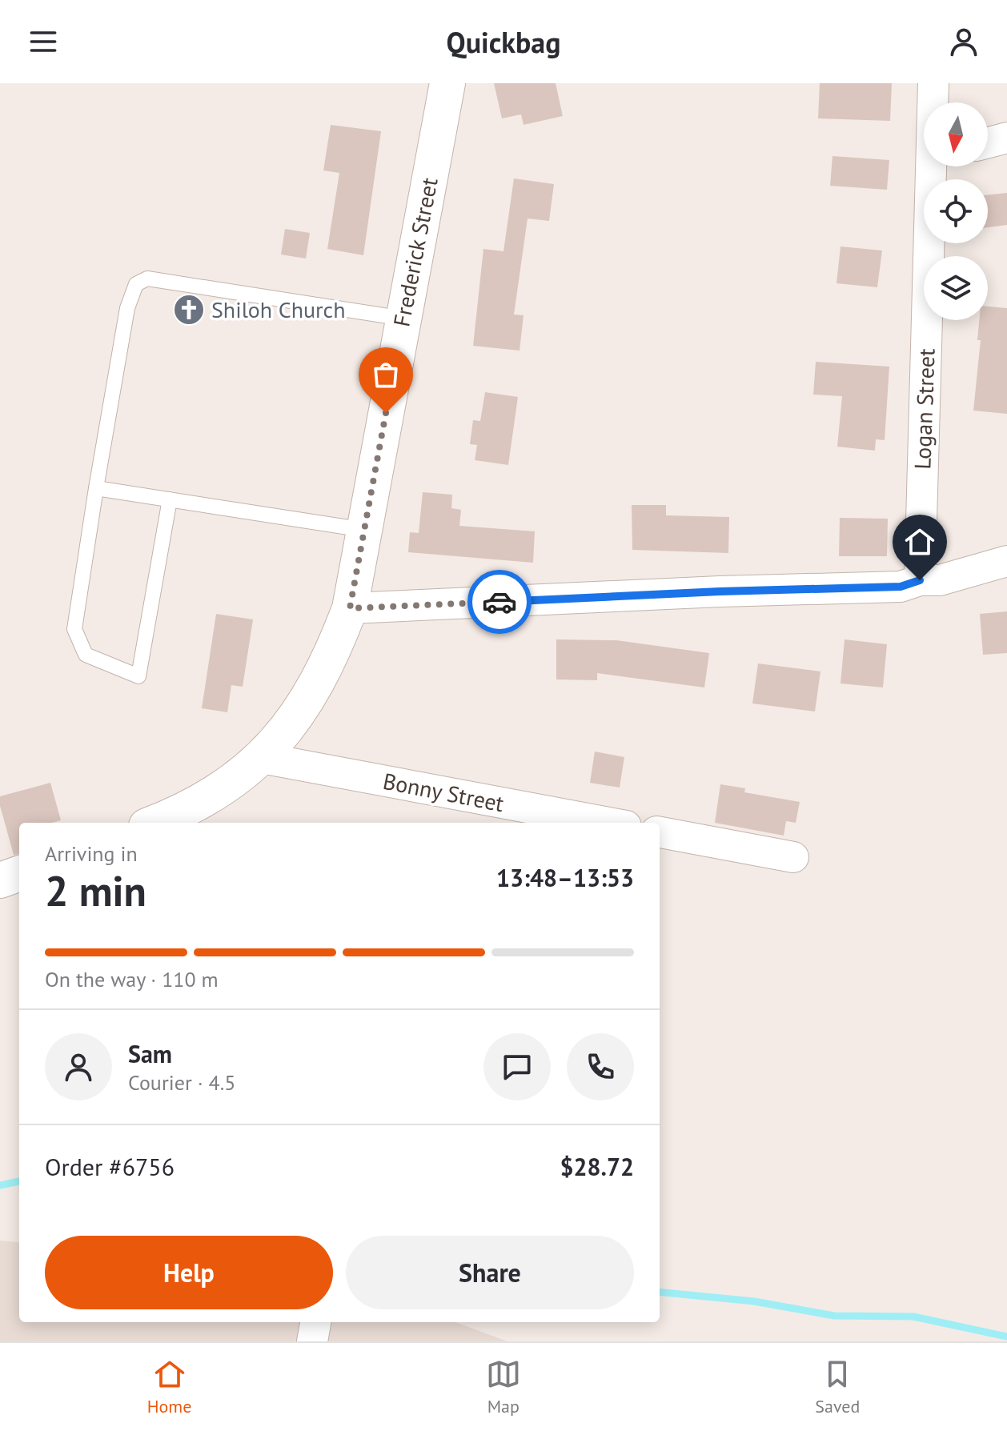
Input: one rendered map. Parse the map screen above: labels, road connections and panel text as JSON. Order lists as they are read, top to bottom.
{
  "streets": {
    "street": ["Frederick Street", "Logan Street", "Bonny Street"]
  },
  "crossings": [
    ["Frederick Street", "Bonny Street"]
  ],
  "places": {
    "church": ["Shiloh Church"]
  },
  "north": "bottom",
  "page": {
    "header": "Quickbag",
    "heading": ["2 min", "Arriving in", "13:48–13:53"],
    "panel": [
      "Sam",
      "Courier · 4.5",
      "Order #6756",
      "$28.72"
    ],
    "bar": "On the way · 110 m",
    "buttons": ["Help", "Share"],
    "tabs": ["Home", "Map", "Saved"]
  }
}
